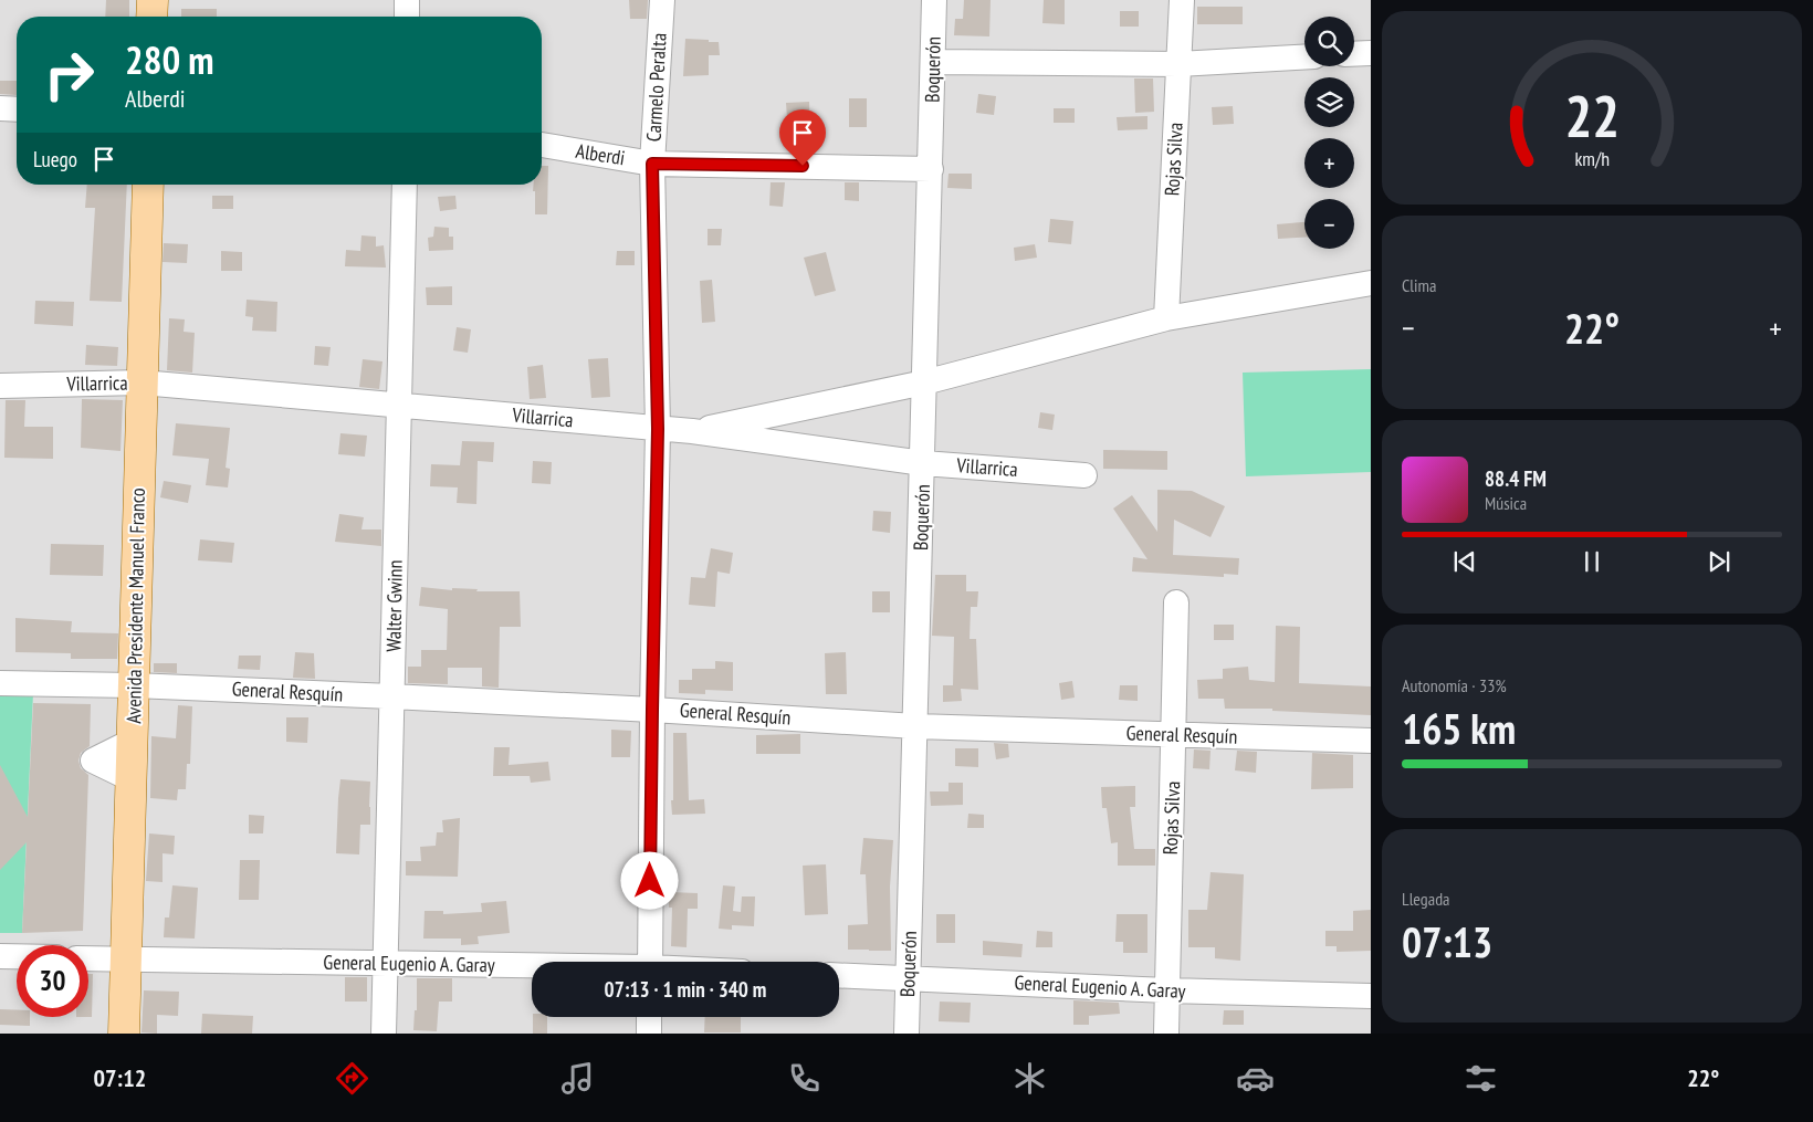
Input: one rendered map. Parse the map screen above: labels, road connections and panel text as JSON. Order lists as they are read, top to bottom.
{
  "streets": {
    "main road": ["Avenida Presidente Manuel Franco"],
    "street": [
      "Boquerón",
      "Carmelo Peralta",
      "Alberdi",
      "Rojas Silva",
      "Villarrica",
      "Walter Gwinn",
      "General Resquín",
      "General Eugenio A. Garay"
    ]
  },
  "crossings": [
    ["Boquerón", "Alberdi"],
    ["Boquerón", "Villarrica"],
    ["Boquerón", "General Resquín"],
    ["Boquerón", "General Eugenio A. Garay"],
    ["Carmelo Peralta", "Alberdi"],
    ["Carmelo Peralta", "Villarrica"],
    ["Carmelo Peralta", "General Resquín"],
    ["Rojas Silva", "General Resquín"],
    ["Rojas Silva", "General Eugenio A. Garay"],
    ["Villarrica", "Avenida Presidente Manuel Franco"],
    ["Villarrica", "Walter Gwinn"],
    ["Avenida Presidente Manuel Franco", "General Resquín"],
    ["Avenida Presidente Manuel Franco", "General Eugenio A. Garay"],
    ["Walter Gwinn", "General Resquín"],
    ["Walter Gwinn", "General Eugenio A. Garay"]
  ],
  "page": {
    "map_buttons": ["+", "−"],
    "turn": ["280 m", "Alberdi"],
    "then": "Luego",
    "tile": [
      "Clima",
      ["Autonomía · 33%", "165 km"],
      ["Llegada", "07:13"]
    ],
    "heat": ["−", "22°", "+"],
    "song": ["88.4 FM", "Música"],
    "limit": "30",
    "trip": "07:13 · 1 min · 340 m",
    "tabs": ["07:12", "22°"],
    "gauge": ["22", "km/h"]
  }
}
